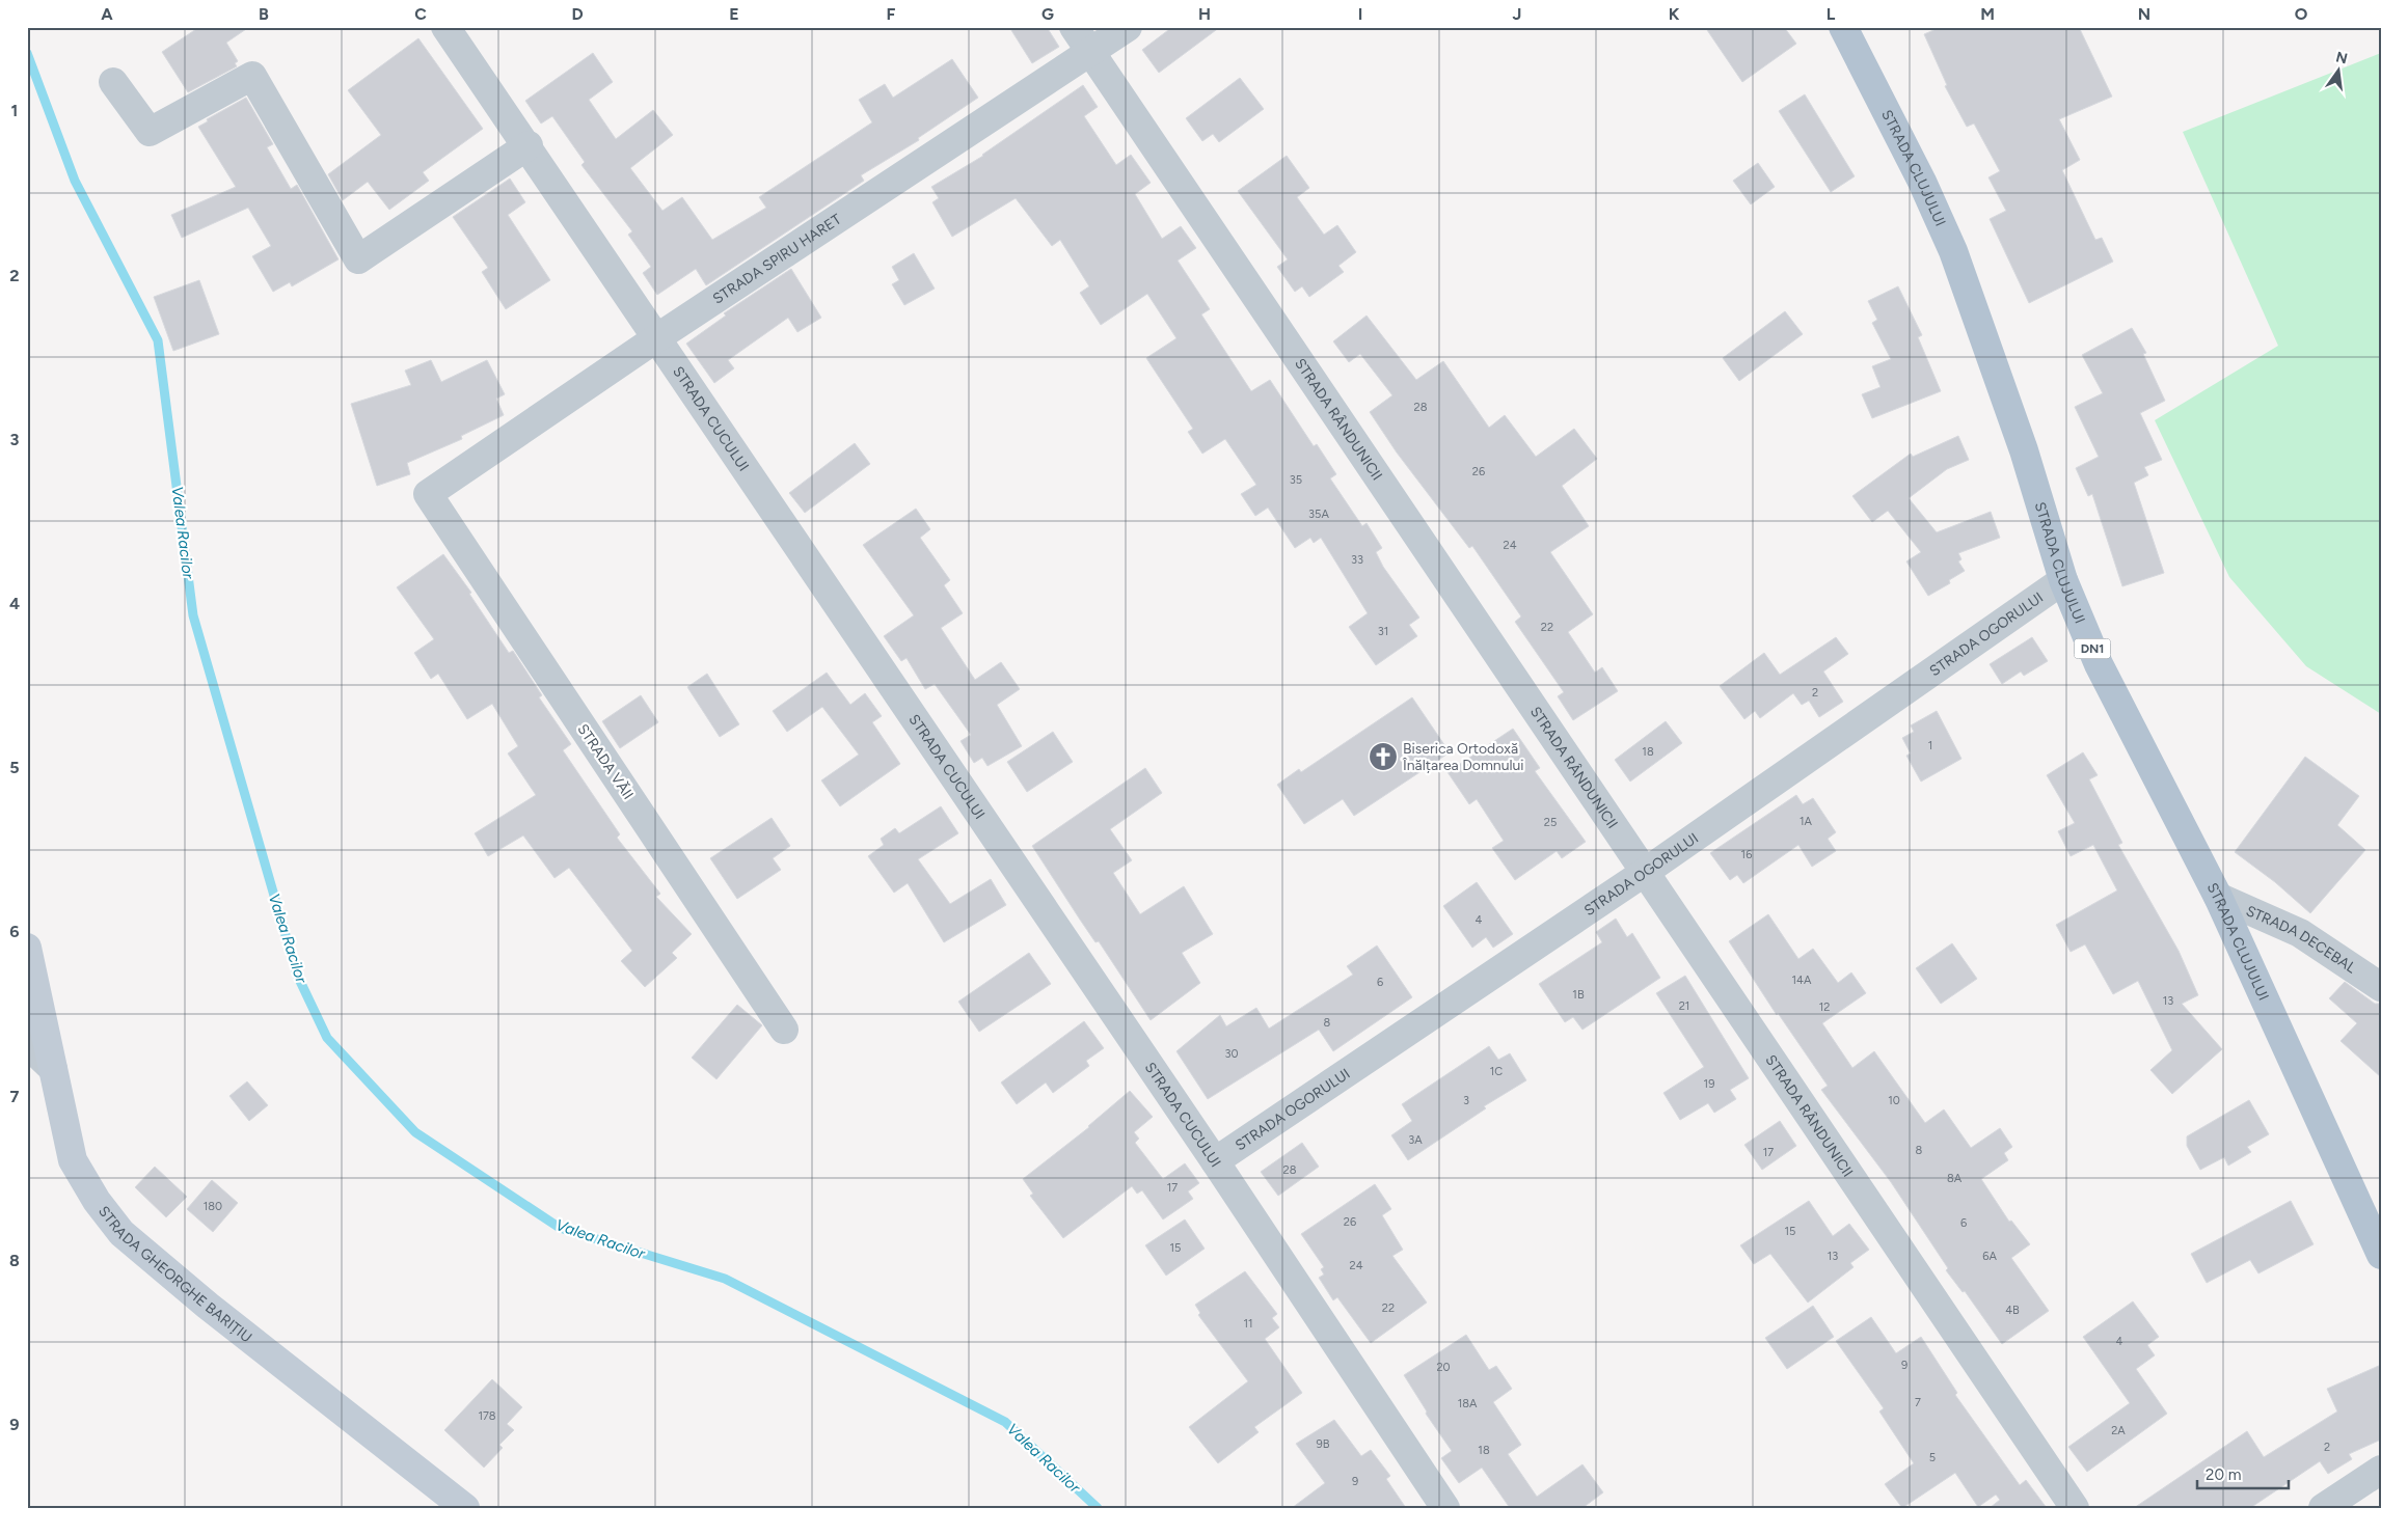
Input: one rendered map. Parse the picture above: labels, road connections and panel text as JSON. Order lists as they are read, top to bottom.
{
  "streets": {
    "main road": ["STRADA CLUJULUI", "DN1", "STRADA GHEORGHE BARIȚIU"],
    "street": [
      "STRADA SPIRU HARET",
      "STRADA CUCULUI",
      "STRADA RÂNDUNICII",
      "STRADA OGORULUI",
      "STRADA VĂII",
      "STRADA DECEBAL"
    ]
  },
  "crossings": [
    ["STRADA CLUJULUI", "STRADA OGORULUI"],
    ["STRADA CLUJULUI", "STRADA DECEBAL"],
    ["STRADA SPIRU HARET", "STRADA CUCULUI"],
    ["STRADA SPIRU HARET", "STRADA RÂNDUNICII"],
    ["STRADA SPIRU HARET", "STRADA VĂII"],
    ["STRADA CUCULUI", "STRADA OGORULUI"],
    ["STRADA RÂNDUNICII", "STRADA OGORULUI"]
  ],
  "water": ["Valea Racilor"],
  "places": {
    "church": ["Biserica Ortodoxă Înălțarea Domnului"]
  },
  "house_numbers": [
    "28",
    "26",
    "35",
    "35A",
    "24",
    "33",
    "22",
    "31",
    "2",
    "1",
    "18",
    "1A",
    "25",
    "16",
    "4",
    "14A",
    "6",
    "1B",
    "13",
    "21",
    "12",
    "8",
    "30",
    "1C",
    "19",
    "3",
    "10",
    "3A",
    "8",
    "17",
    "28",
    "8A",
    "17",
    "180",
    "26",
    "6",
    "15",
    "15",
    "13",
    "6A",
    "24",
    "22",
    "4B",
    "11",
    "4",
    "9",
    "20",
    "7",
    "18A",
    "178",
    "2A",
    "9B",
    "2",
    "18",
    "5",
    "9"
  ],
  "scale_bar": "20 m",
  "north": "top",
  "grid": {
    "columns": [
      "A",
      "B",
      "C",
      "D",
      "E",
      "F",
      "G",
      "H",
      "I",
      "J",
      "K",
      "L",
      "M",
      "N",
      "O"
    ],
    "rows": [
      "1",
      "2",
      "3",
      "4",
      "5",
      "6",
      "7",
      "8",
      "9"
    ]
  }
}
